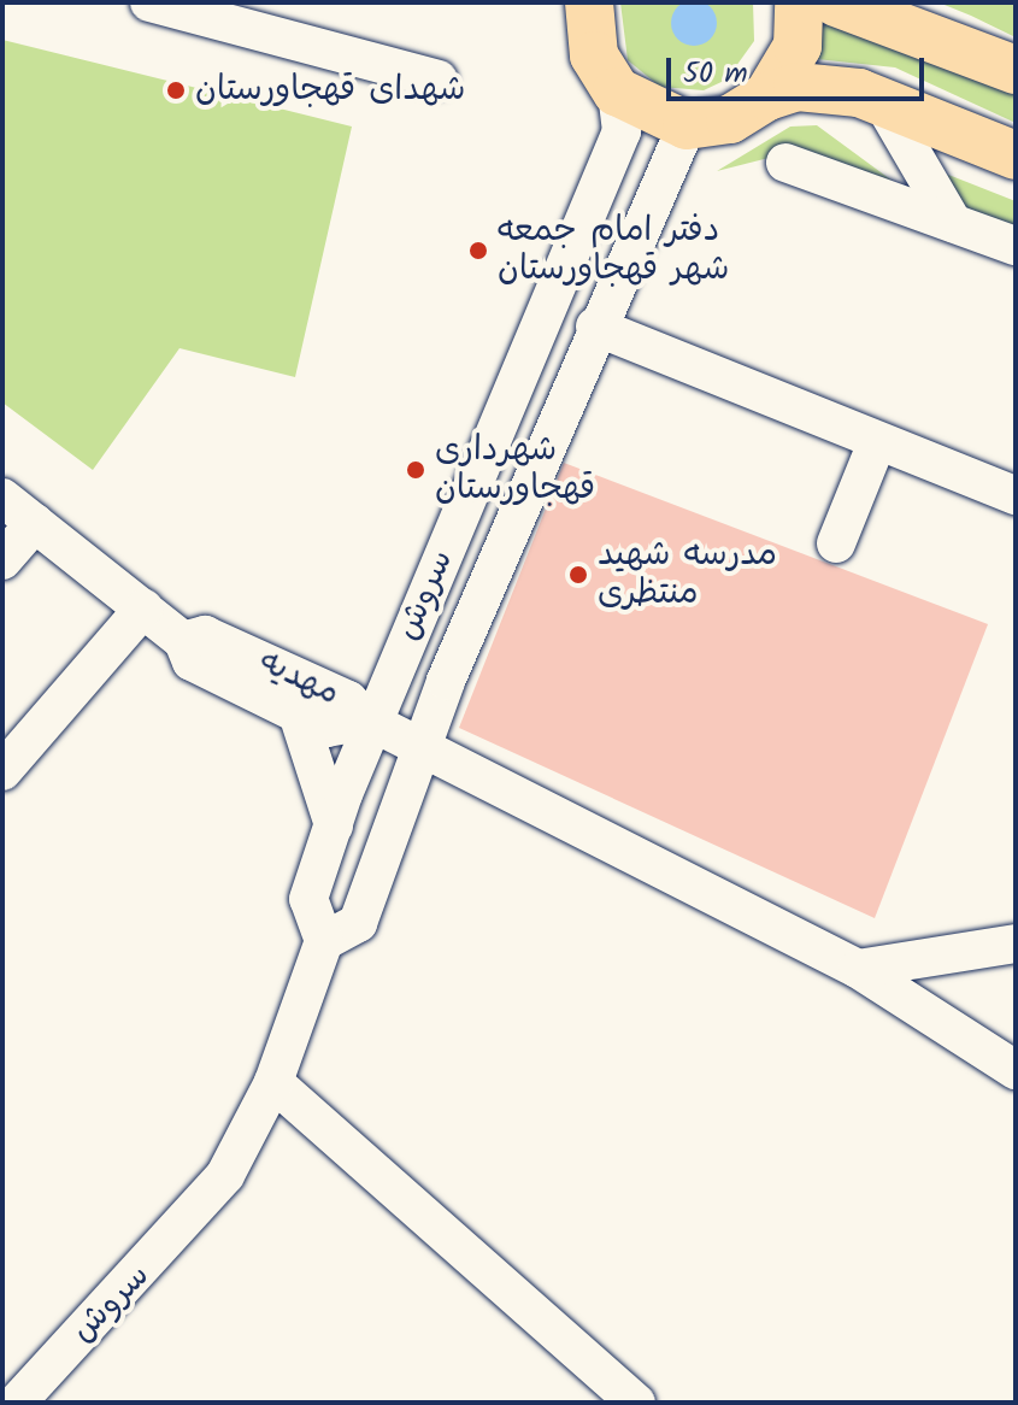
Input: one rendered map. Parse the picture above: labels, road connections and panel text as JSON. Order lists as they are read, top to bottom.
{
  "streets": {
    "street": ["سروش", "مهدیه"]
  },
  "crossings": [
    ["سروش", "مهدیه"]
  ],
  "places": [
    "شهدای قهجاورستان",
    "دفتر امام جمعه شهر قهجاورستان",
    "شهرداری قهجاورستان",
    "مدرسه شهید منتظری"
  ],
  "scale_bar": "50 m"
}
